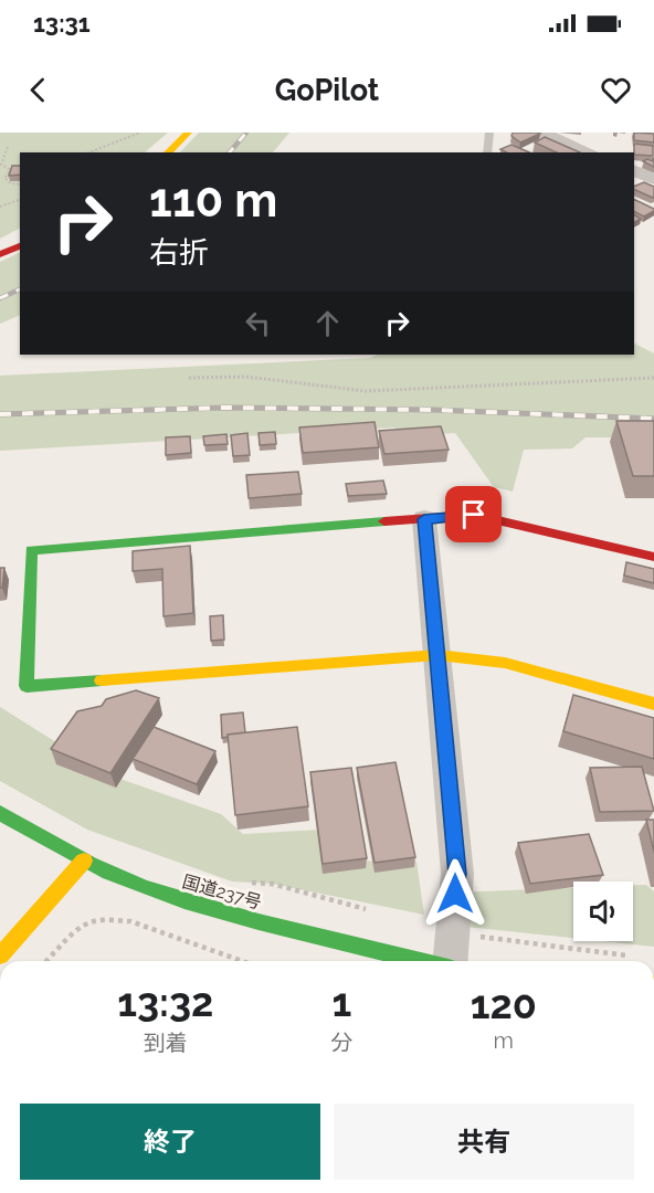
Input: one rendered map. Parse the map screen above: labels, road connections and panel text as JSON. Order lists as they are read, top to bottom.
{
  "streets": {
    "main road": ["国道237号"]
  },
  "page": {
    "status": "13:31",
    "header": "GoPilot",
    "turn": ["110 m", "右折"],
    "eta": [
      "13:32",
      "到着",
      "1",
      "分",
      "120",
      "m"
    ],
    "buttons": ["終了", "共有"]
  }
}
